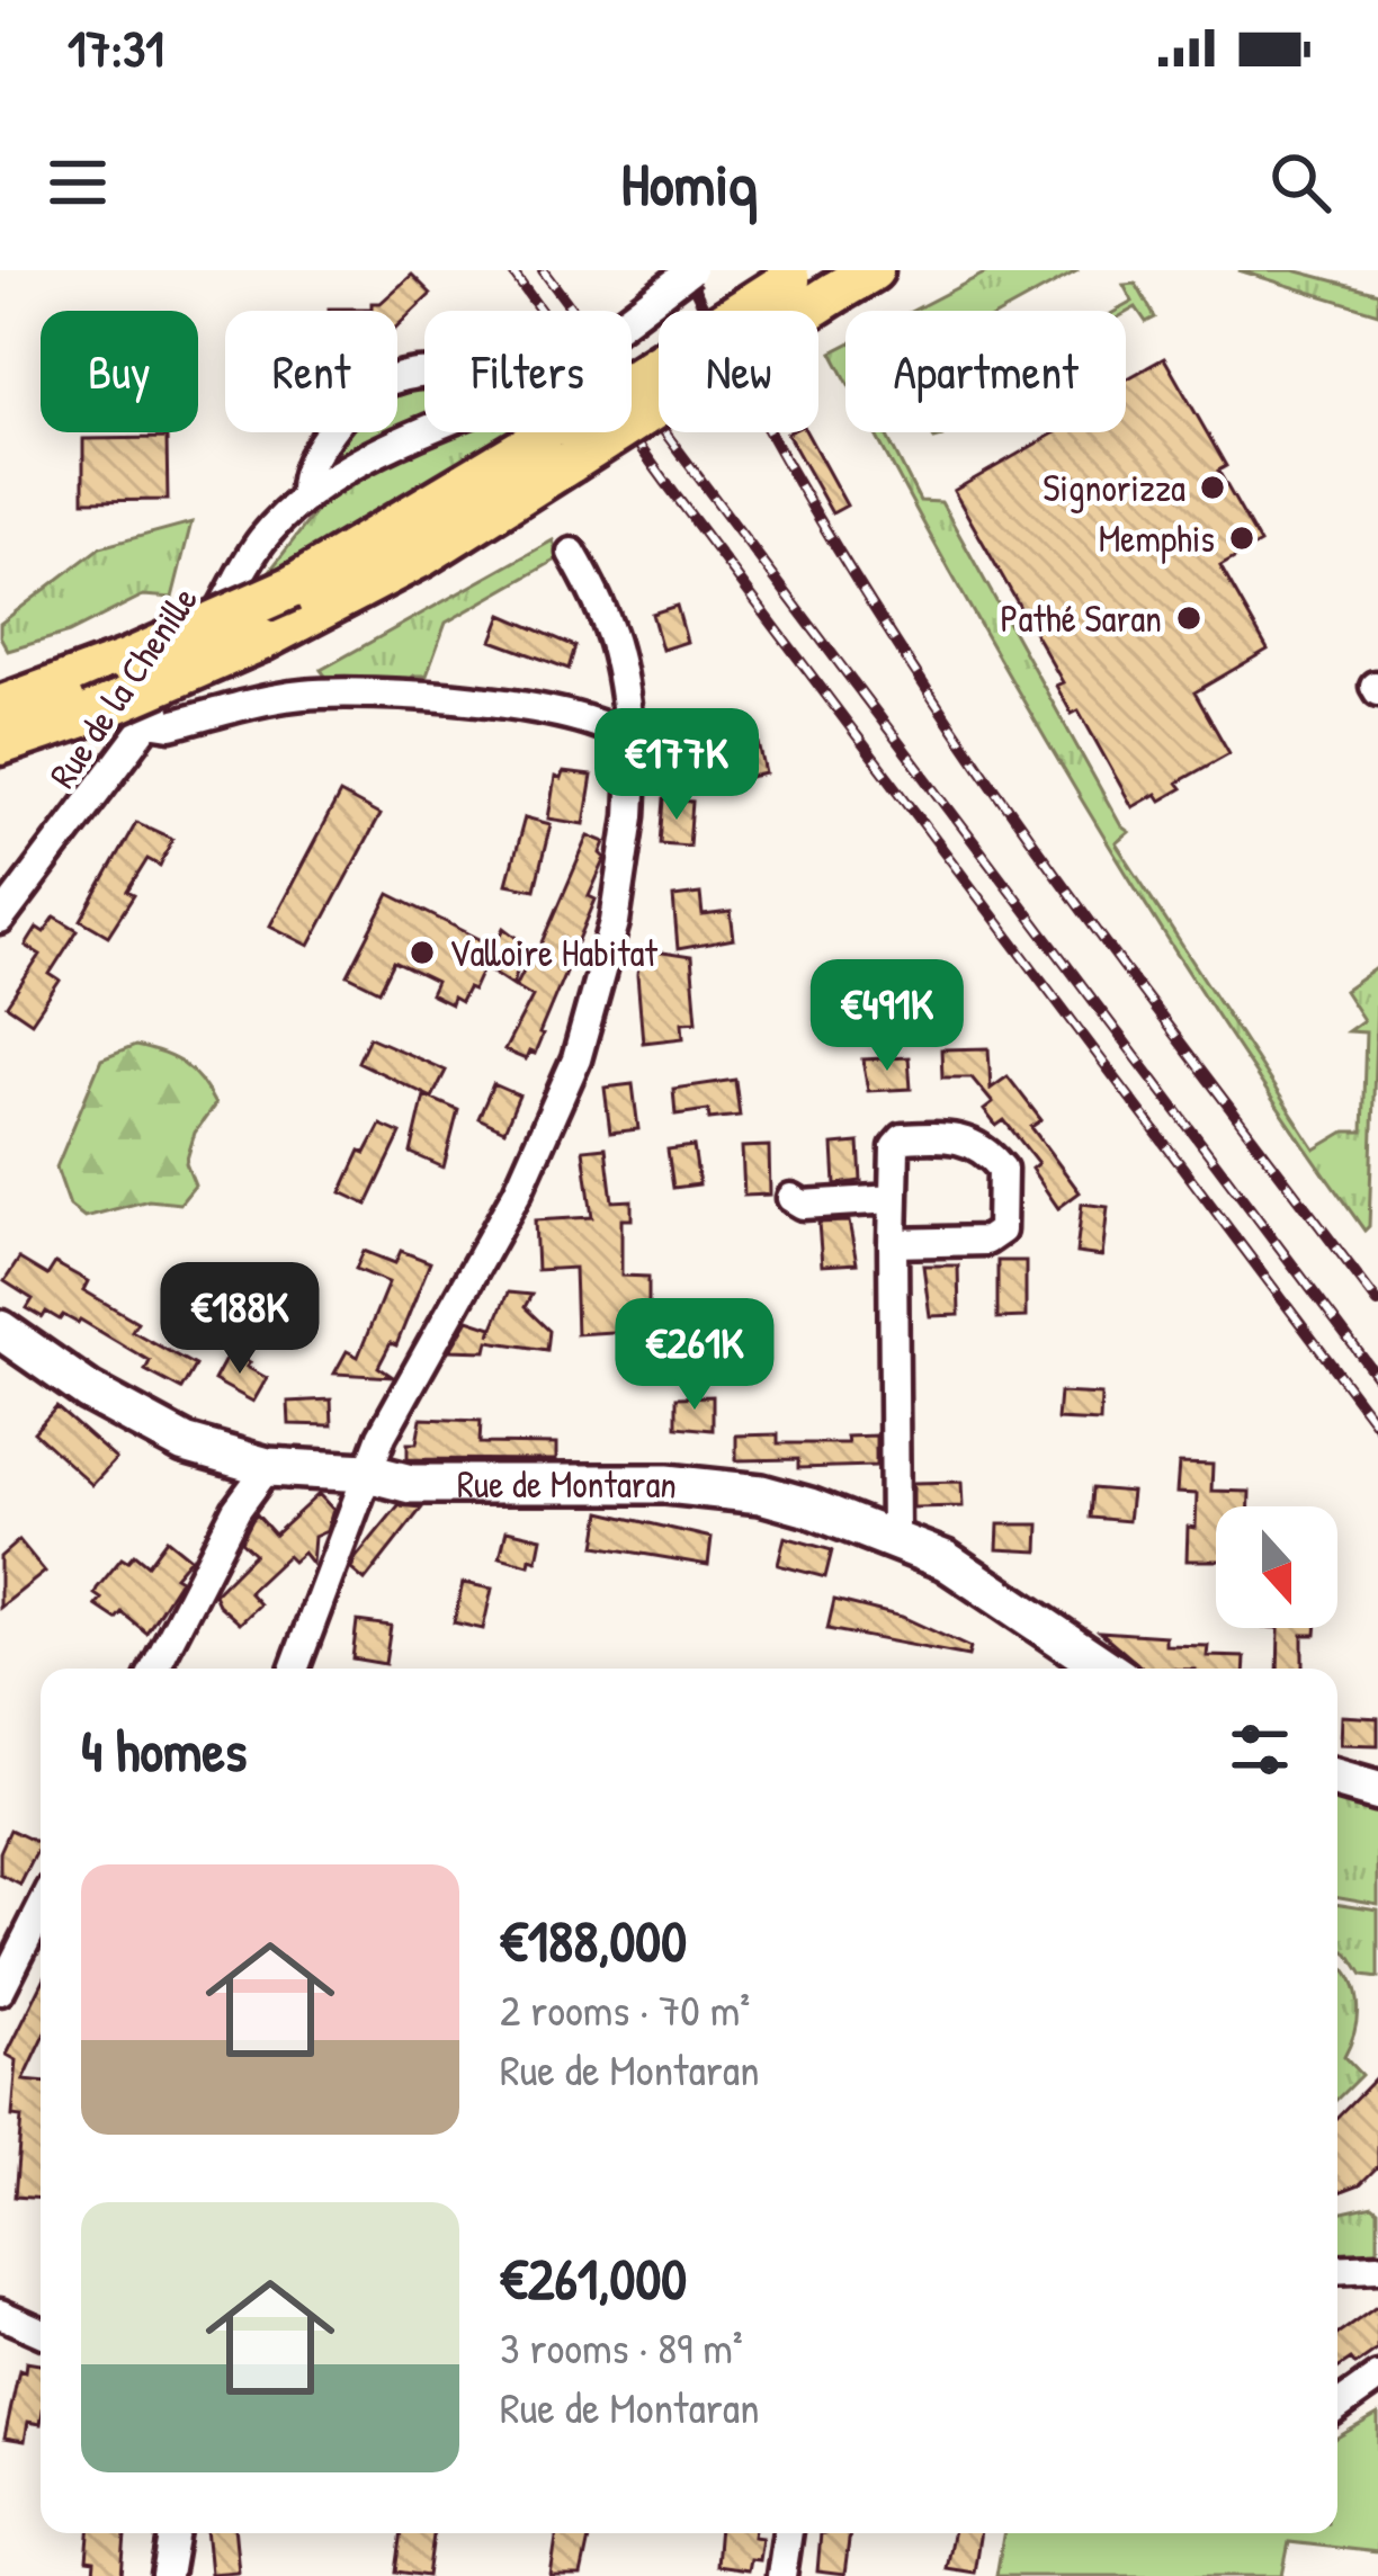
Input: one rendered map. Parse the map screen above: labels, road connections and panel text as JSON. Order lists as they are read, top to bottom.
{
  "streets": {
    "street": ["Rue de la Chenille", "Rue de Montaran"]
  },
  "places": [
    "Signorizza",
    "Memphis",
    "Pathé Saran",
    "Valloire Habitat"
  ],
  "north": "bottom",
  "page": {
    "status": "17:31",
    "header": "Homiq",
    "chip": [
      "Buy",
      "Rent",
      "Filters",
      "New",
      "Apartment"
    ],
    "price": [
      "€177K",
      "€491K",
      "€188K",
      "€261K"
    ],
    "heading": "4 homes",
    "list": [
      {
        "name": "€188,000",
        "note": "2 rooms · 70 m² · Rue de Montaran"
      },
      {
        "name": "€261,000",
        "note": "3 rooms · 89 m² · Rue de Montaran"
      }
    ]
  }
}
